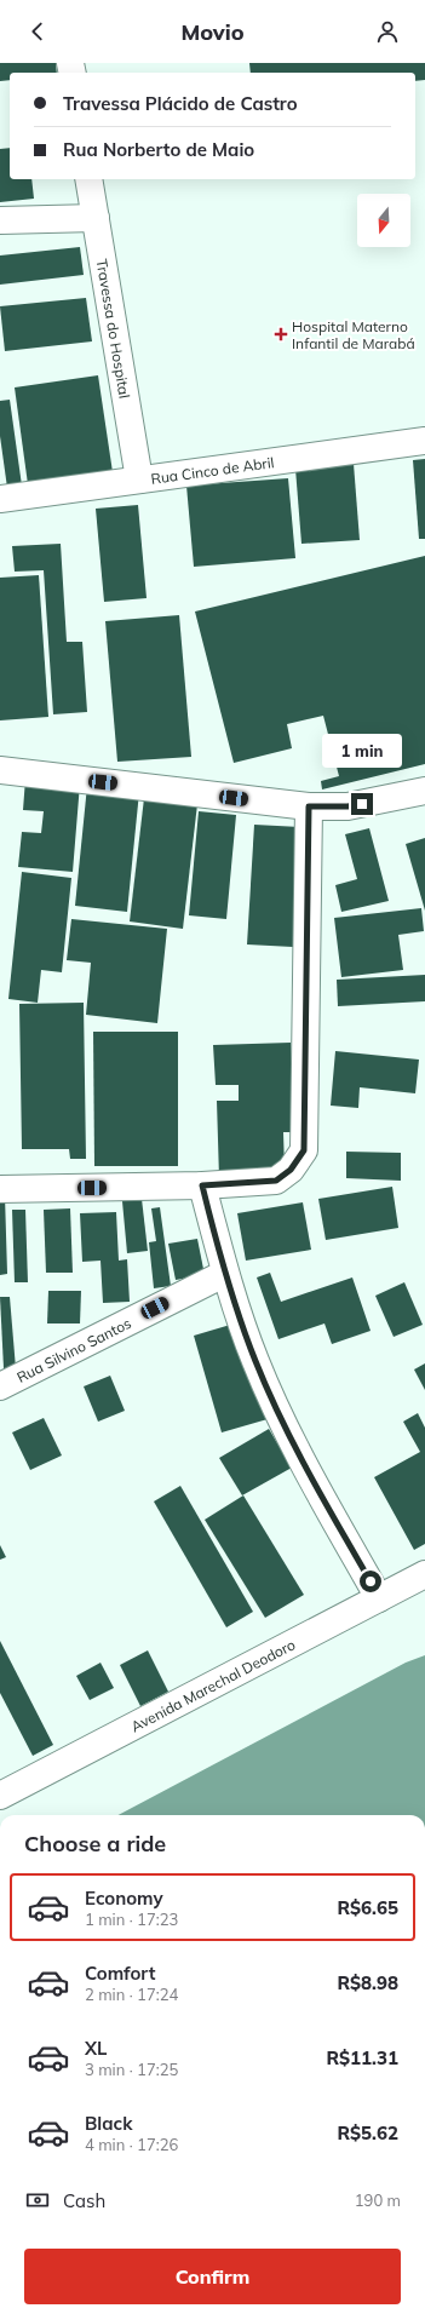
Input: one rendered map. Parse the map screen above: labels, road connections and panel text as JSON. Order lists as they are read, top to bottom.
{
  "streets": {
    "street": [
      "Travessa do Hospital",
      "Rua Cinco de Abril",
      "Rua Silvino Santos",
      "Avenida Marechal Deodoro"
    ]
  },
  "crossings": [
    ["Travessa do Hospital", "Rua Cinco de Abril"]
  ],
  "places": {
    "health": ["Hospital Materno Infantil de Marabá"]
  },
  "north": "bottom",
  "page": {
    "header": "Movio",
    "banner": ["Travessa Plácido de Castro", "Rua Norberto de Maio"],
    "bubble": "1 min",
    "heading": "Choose a ride",
    "list": [
      {
        "name": "Economy",
        "note": "1 min · 17:23",
        "value": "R$6.65"
      },
      {
        "name": "Comfort",
        "note": "2 min · 17:24",
        "value": "R$8.98"
      },
      {
        "name": "XL",
        "note": "3 min · 17:25",
        "value": "R$11.31"
      },
      {
        "name": "Black",
        "note": "4 min · 17:26",
        "value": "R$5.62"
      }
    ],
    "pay": ["Cash", "190 m"],
    "buttons": "Confirm"
  }
}
